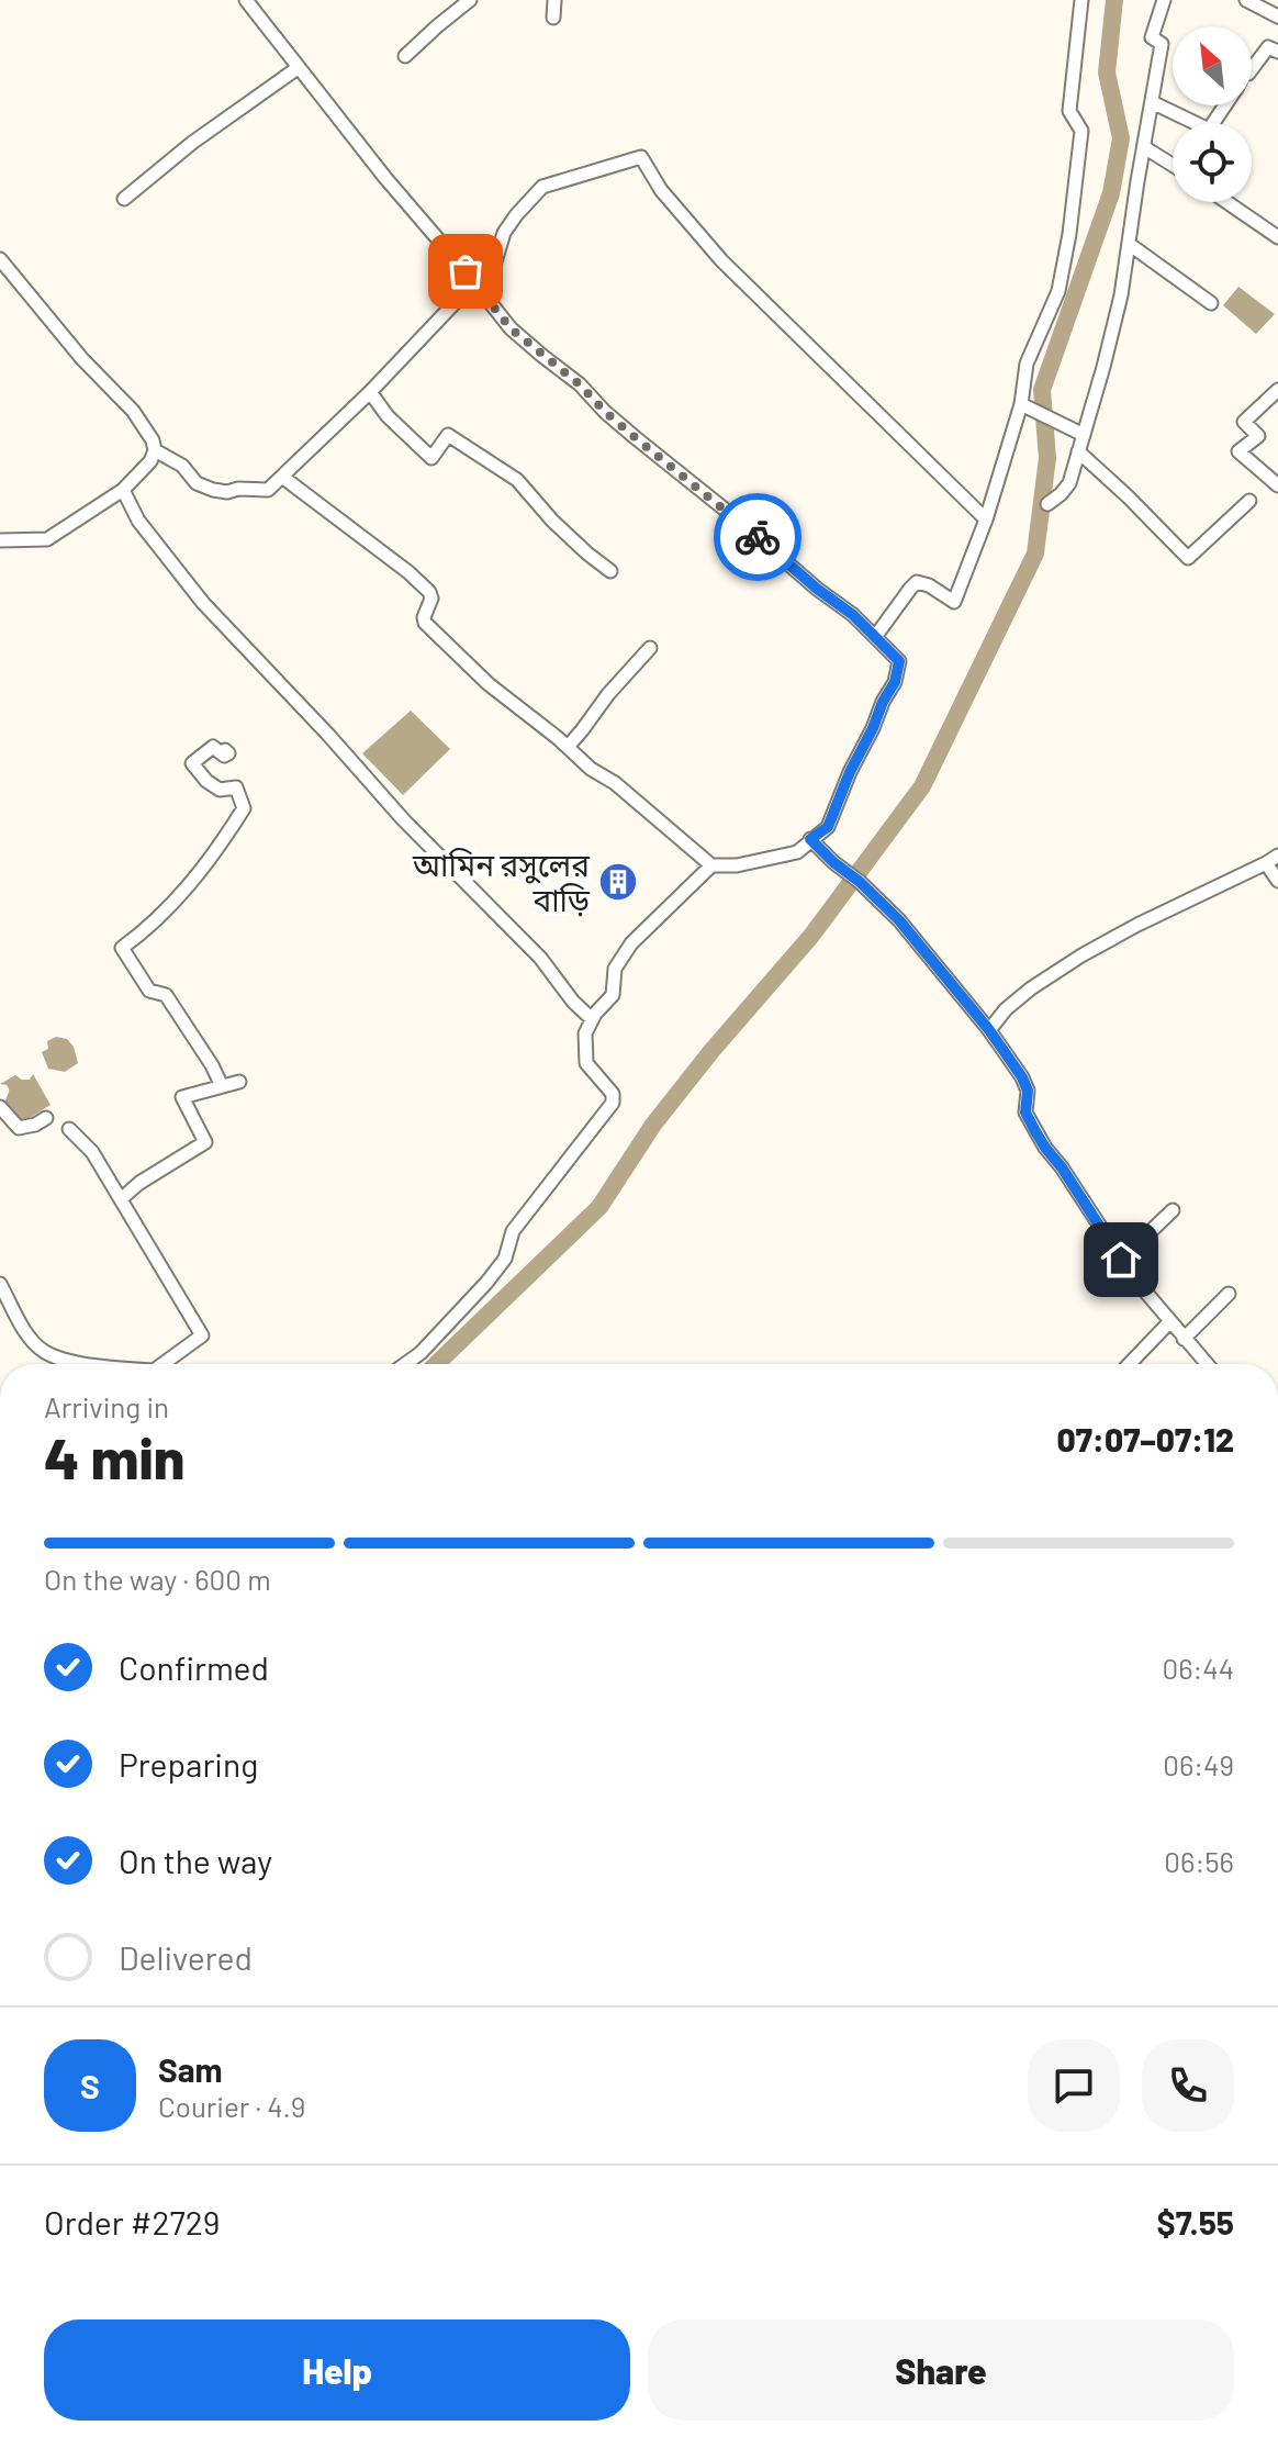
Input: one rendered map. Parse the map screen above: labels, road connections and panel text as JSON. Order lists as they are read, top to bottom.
{
  "places": {
    "building": ["আমিন রসুলের বাড়ি"]
  },
  "north": "top left",
  "page": {
    "heading": ["4 min", "Arriving in", "07:07–07:12"],
    "panel": [
      "Sam",
      "Courier · 4.9",
      "Order #2729",
      "$7.55"
    ],
    "bar": "On the way · 600 m",
    "list": [
      ["Confirmed", "06:44"],
      ["Preparing", "06:49"],
      ["On the way", "06:56"],
      "Delivered"
    ],
    "round": "S",
    "buttons": ["Help", "Share"]
  }
}
